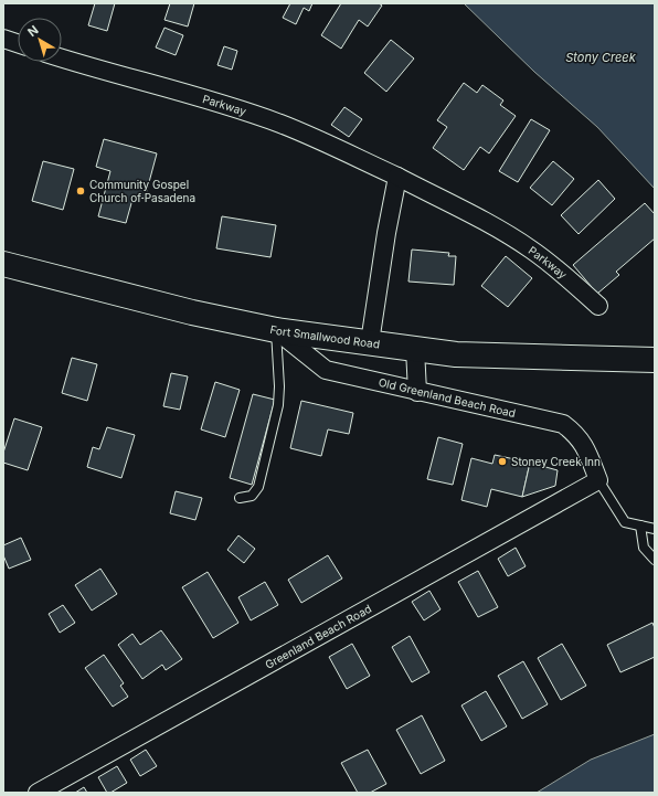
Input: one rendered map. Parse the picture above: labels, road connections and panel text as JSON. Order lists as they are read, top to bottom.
{
  "streets": {
    "main road": ["Fort Smallwood Road"],
    "street": ["Parkway", "Old Greenland Beach Road", "Greenland Beach Road"]
  },
  "crossings": [
    ["Fort Smallwood Road", "Old Greenland Beach Road"],
    ["Old Greenland Beach Road", "Greenland Beach Road"]
  ],
  "water": ["Stony Creek"],
  "places": ["Community Gospel Church of Pasadena", "Stoney Creek Inn"],
  "north": "top left"
}
